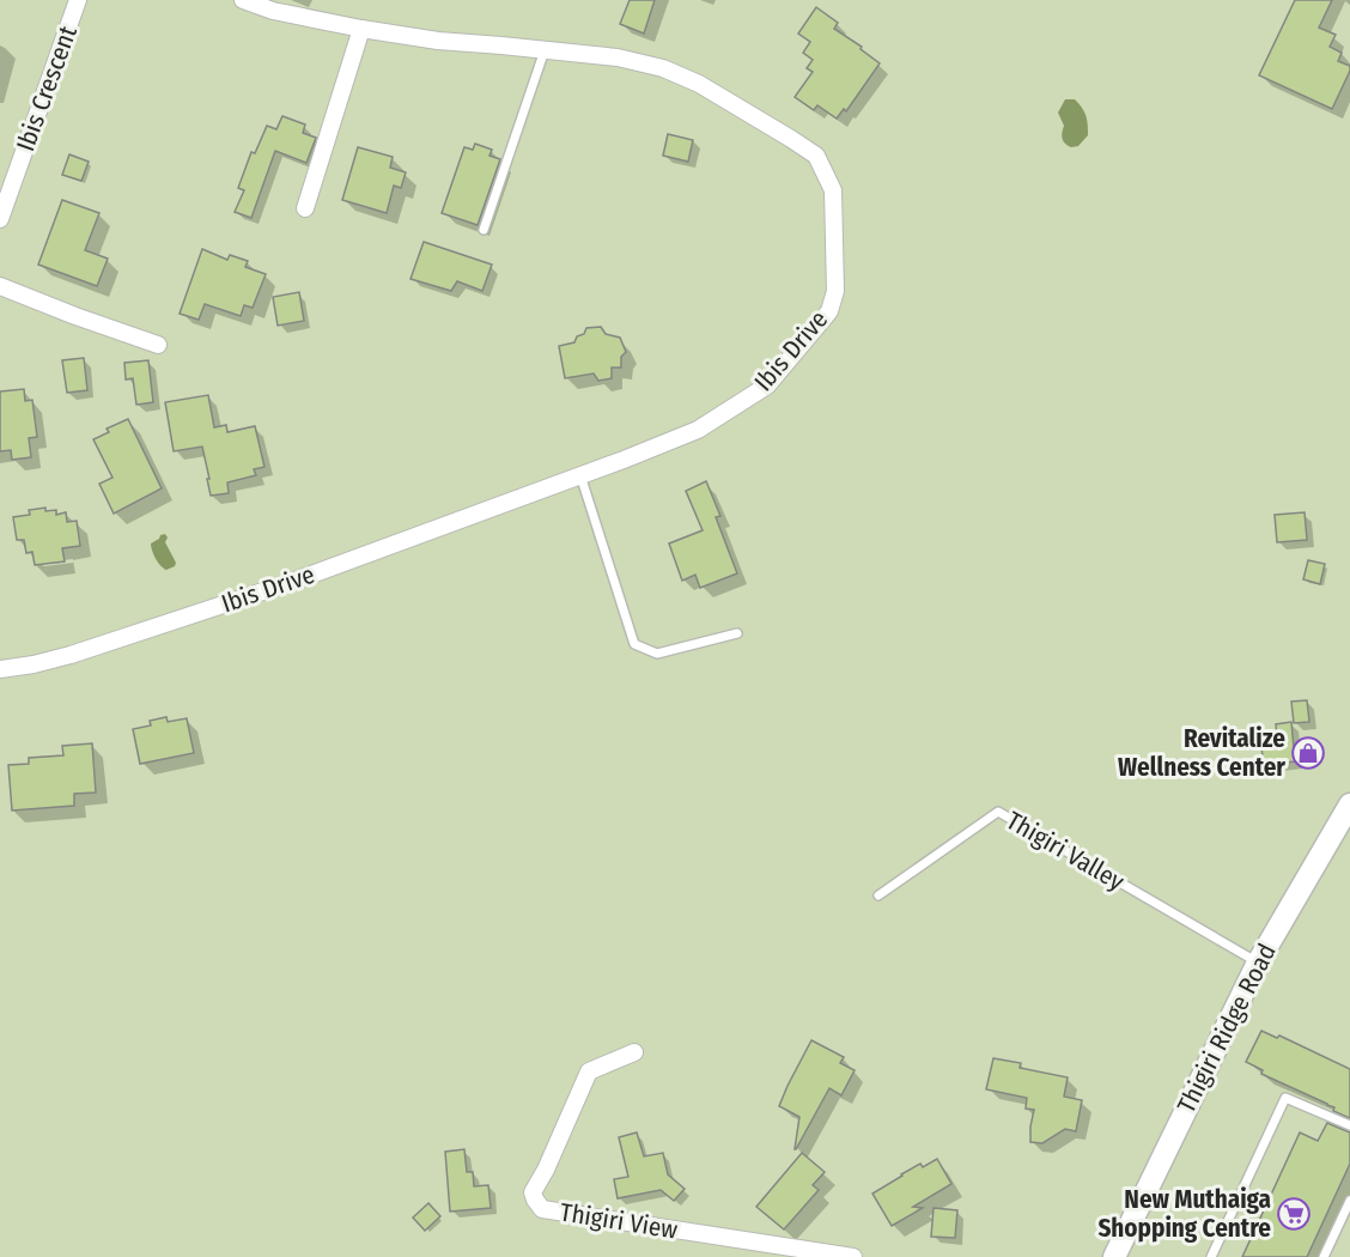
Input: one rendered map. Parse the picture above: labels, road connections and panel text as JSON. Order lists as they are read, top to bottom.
{
  "streets": {
    "street": [
      "Ibis Crescent",
      "Ibis Drive",
      "Thigiri Ridge Road",
      "Thigiri View"
    ],
    "lane": ["Thigiri Valley"]
  },
  "crossings": [
    ["Thigiri Valley", "Thigiri Ridge Road"]
  ],
  "places": {
    "shop": ["Revitalize Wellness Center"],
    "supermarket": ["New Muthaiga Shopping Centre"]
  }
}
